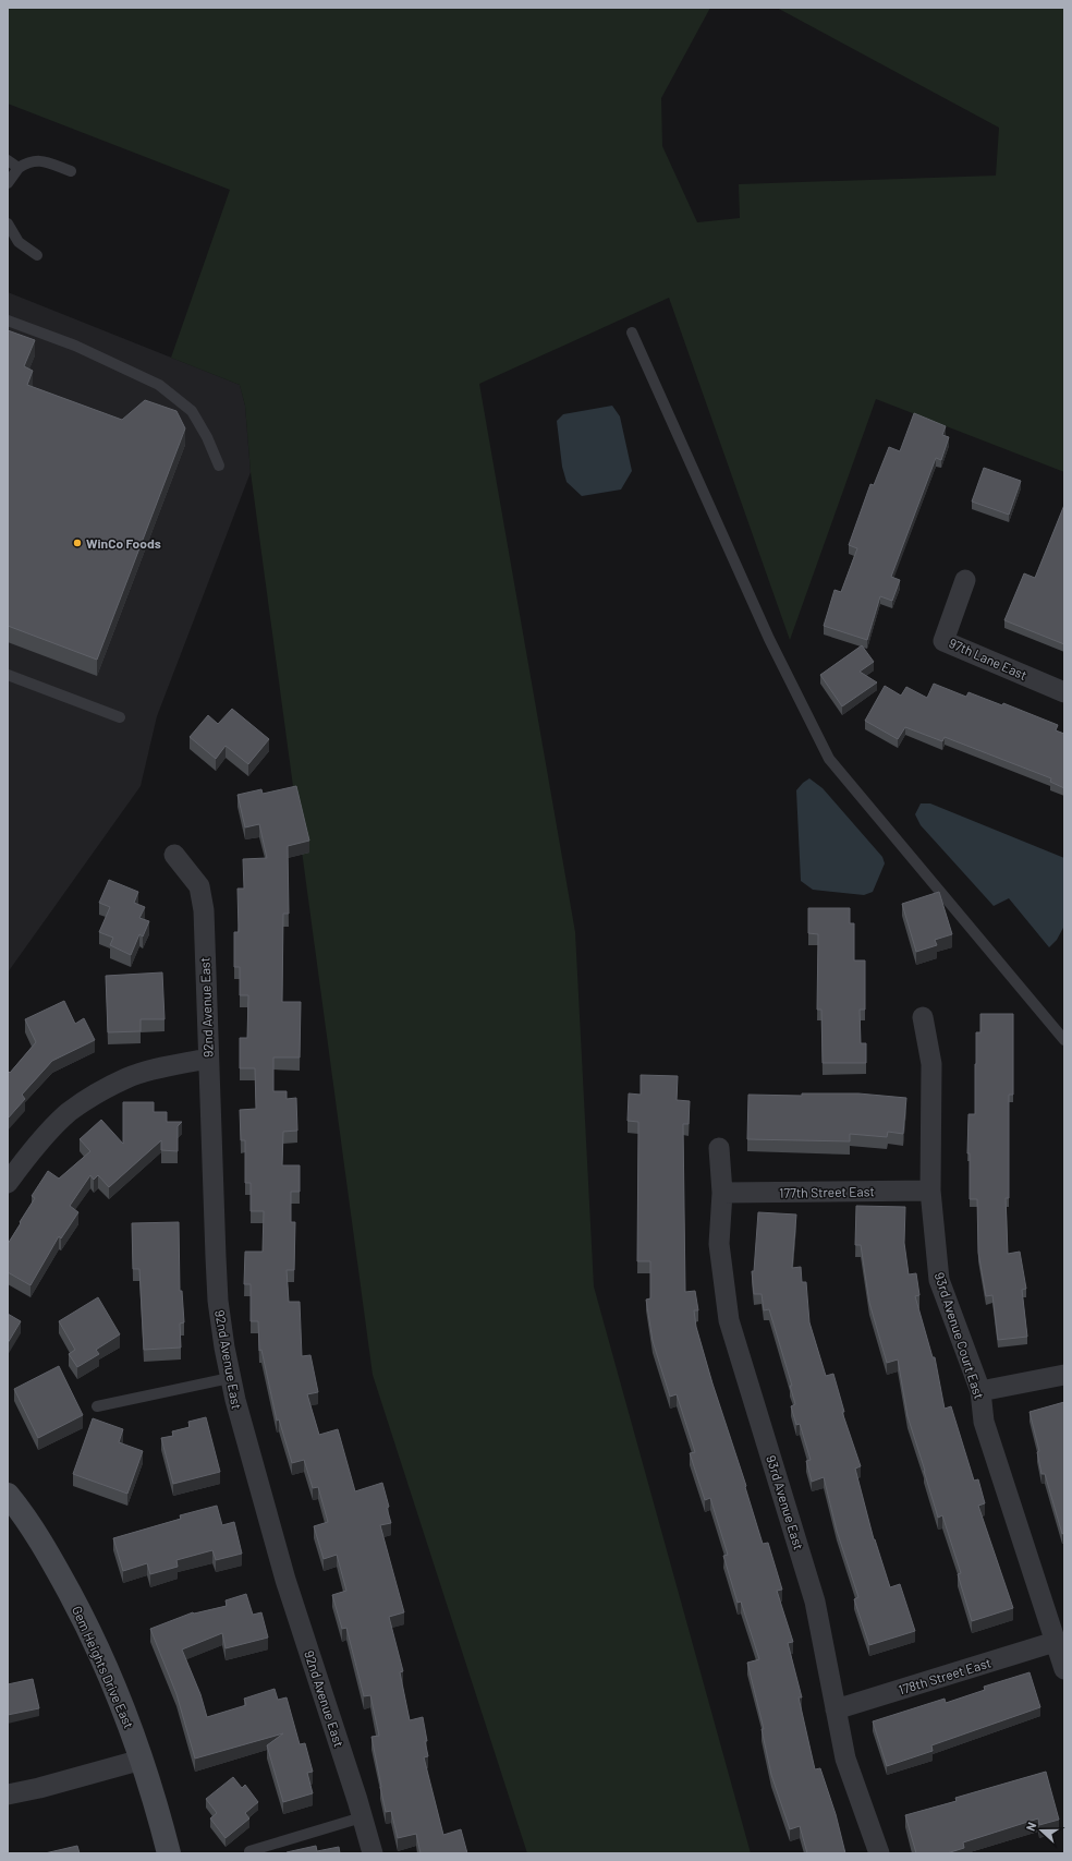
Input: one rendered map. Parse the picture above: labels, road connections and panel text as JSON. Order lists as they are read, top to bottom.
{
  "streets": {
    "street": [
      "97th Lane East",
      "92nd Avenue East",
      "177th Street East",
      "93rd Avenue Court East",
      "93rd Avenue East",
      "Gem Heights Drive East",
      "178th Street East"
    ]
  },
  "crossings": [
    ["177th Street East", "93rd Avenue Court East"],
    ["177th Street East", "93rd Avenue East"],
    ["93rd Avenue Court East", "178th Street East"],
    ["93rd Avenue East", "178th Street East"]
  ],
  "places": ["WinCo Foods"],
  "north": "left"
}
